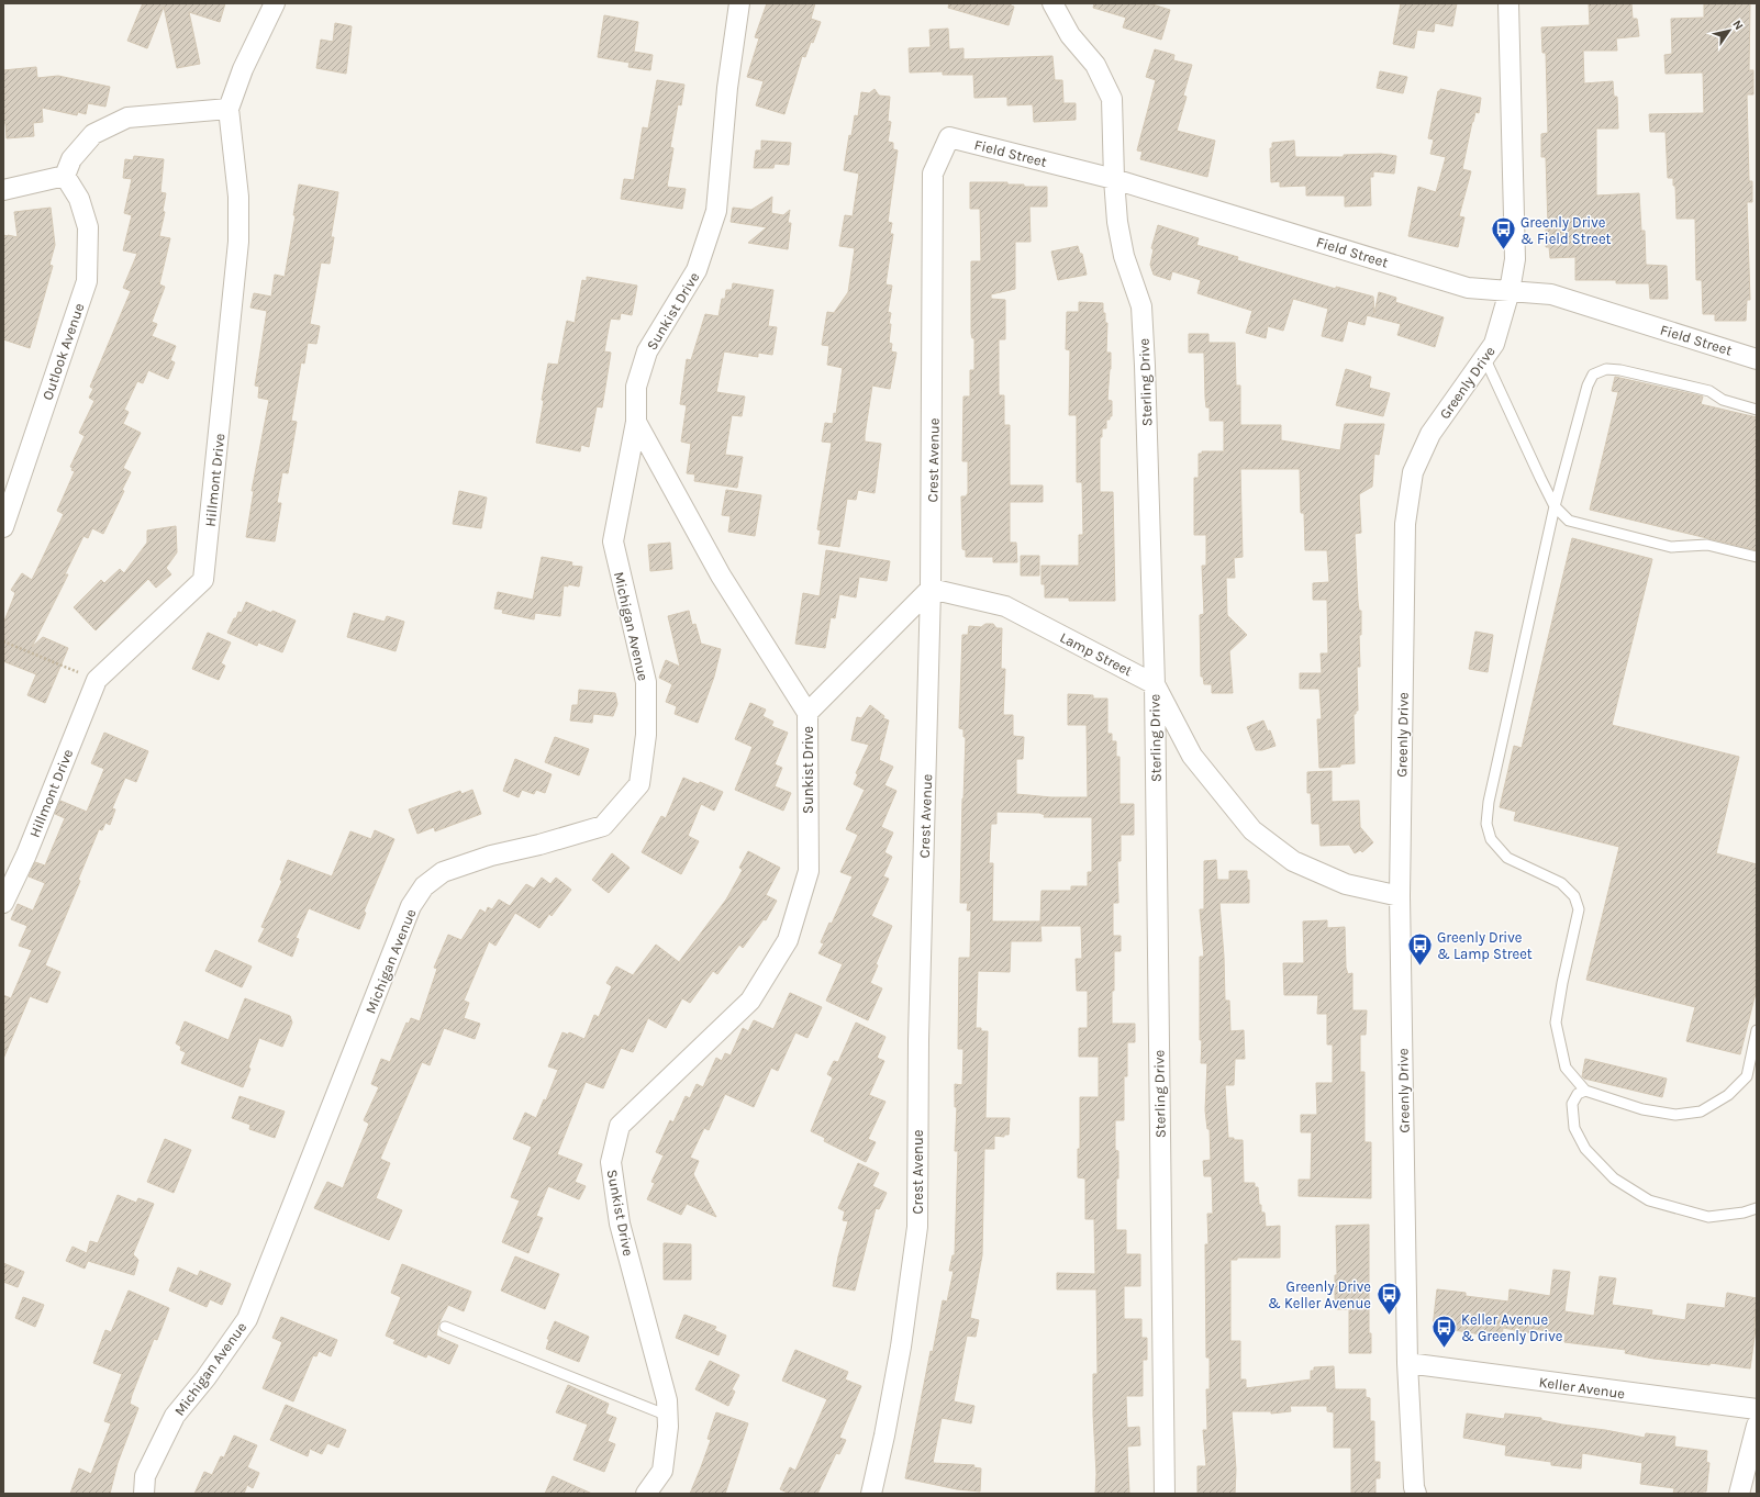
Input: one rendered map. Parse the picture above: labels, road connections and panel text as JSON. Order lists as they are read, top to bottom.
{
  "streets": {
    "street": [
      "Field Street",
      "Sunkist Drive",
      "Outlook Avenue",
      "Sterling Drive",
      "Greenly Drive",
      "Crest Avenue",
      "Hillmont Drive",
      "Michigan Avenue",
      "Lamp Street",
      "Keller Avenue"
    ]
  },
  "crossings": [
    ["Field Street", "Sterling Drive"],
    ["Field Street", "Greenly Drive"],
    ["Field Street", "Crest Avenue"],
    ["Sunkist Drive", "Michigan Avenue"],
    ["Sterling Drive", "Lamp Street"],
    ["Greenly Drive", "Keller Avenue"],
    ["Crest Avenue", "Lamp Street"]
  ],
  "places": {
    "bus stop": [
      "Greenly Drive & Field Street",
      "Greenly Drive & Lamp Street",
      "Greenly Drive & Keller Avenue",
      "Keller Avenue & Greenly Drive"
    ]
  },
  "north": "top right"
}
